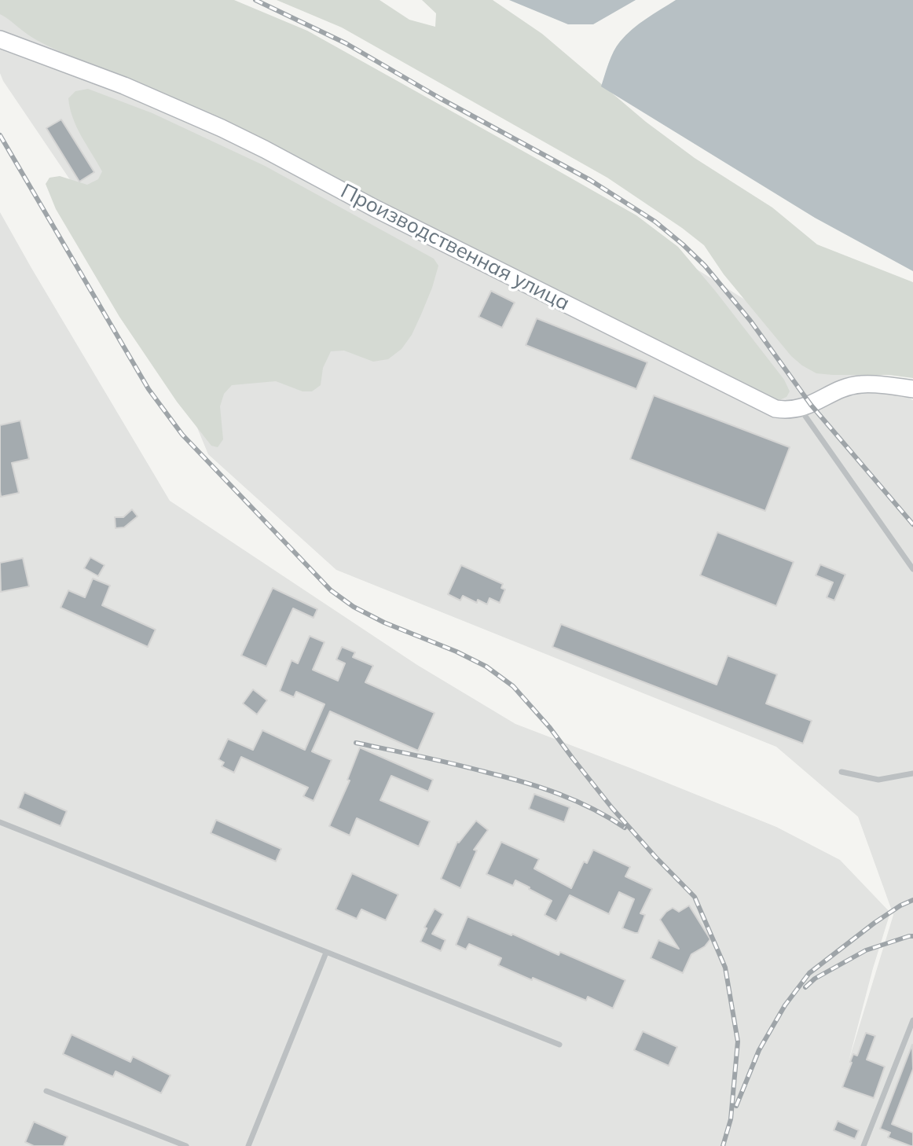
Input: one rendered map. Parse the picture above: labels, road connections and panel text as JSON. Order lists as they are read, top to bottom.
{
  "streets": {
    "street": ["Производственная улица"]
  }
}
